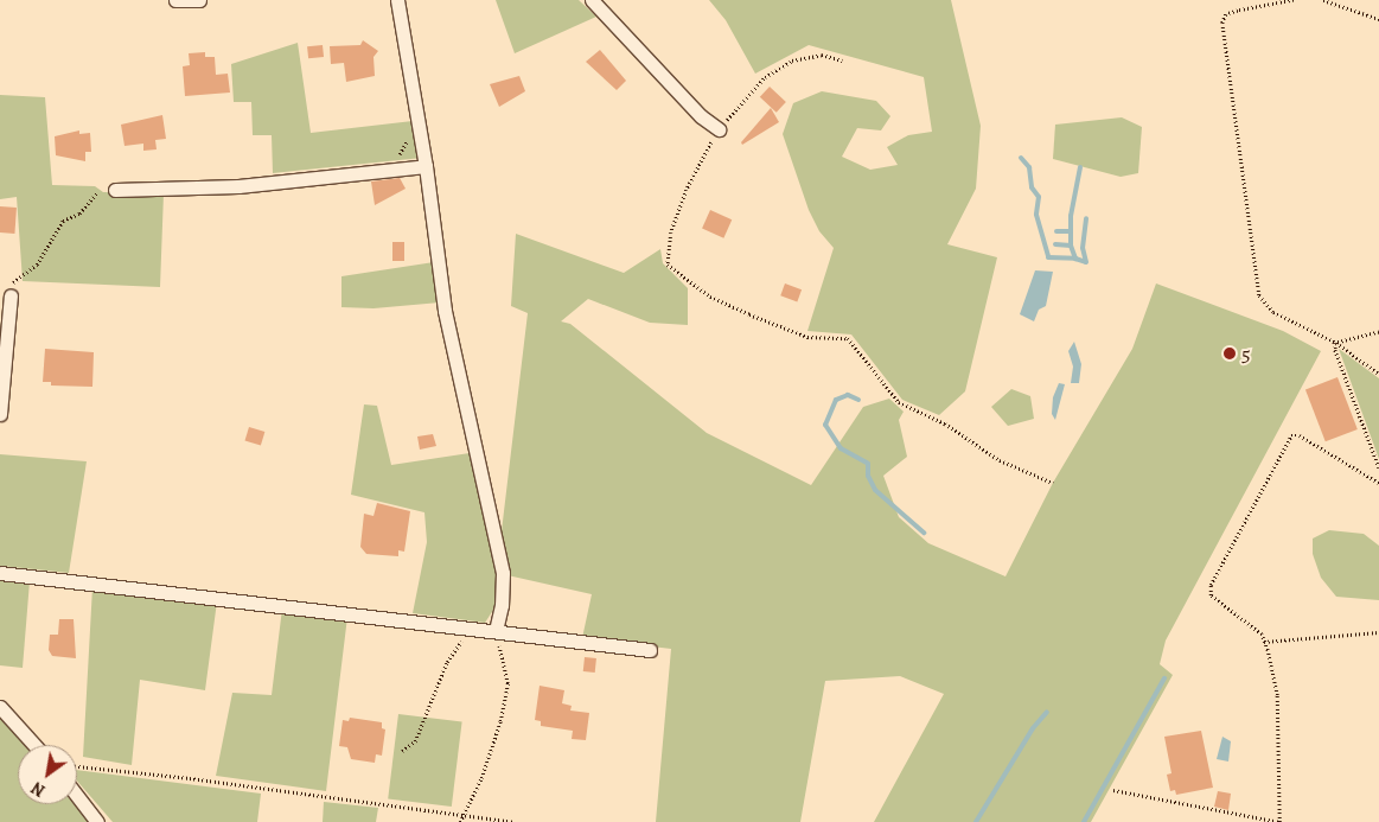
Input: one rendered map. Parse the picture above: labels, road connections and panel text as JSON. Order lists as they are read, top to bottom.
{
  "places": ["5"],
  "north": "bottom left"
}
